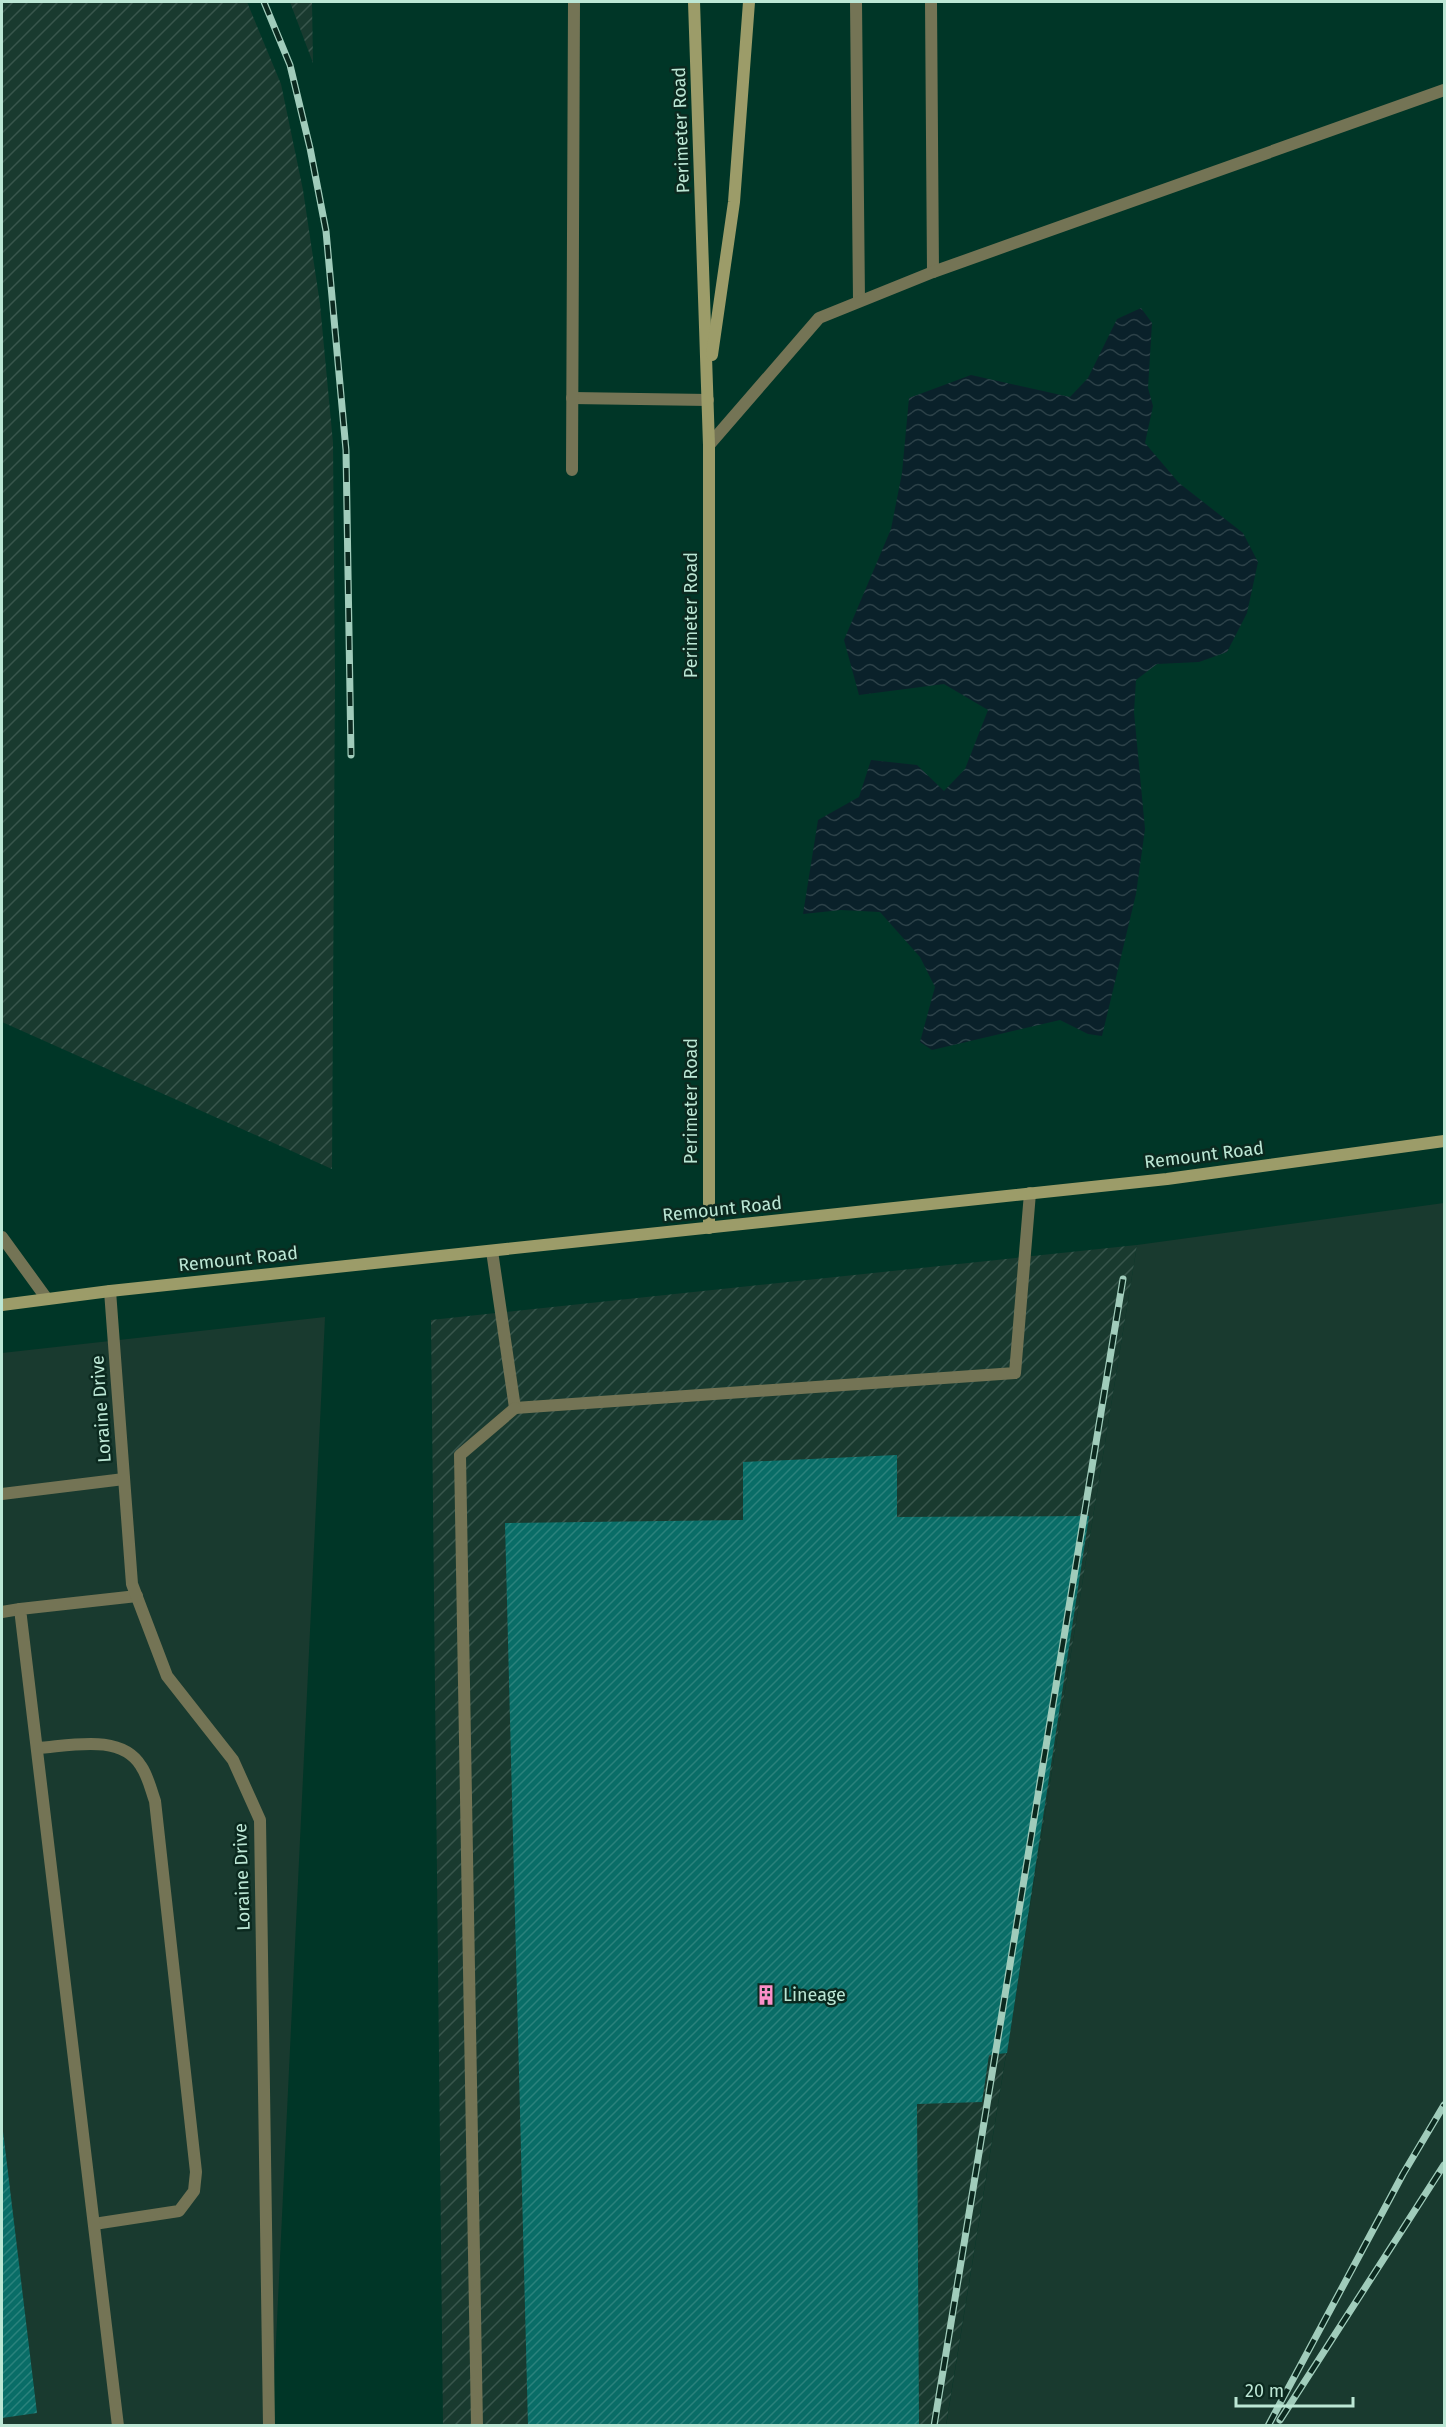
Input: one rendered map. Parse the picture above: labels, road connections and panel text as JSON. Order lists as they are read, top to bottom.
{
  "streets": {
    "street": ["Perimeter Road", "Remount Road", "Loraine Drive"]
  },
  "crossings": [
    ["Perimeter Road", "Remount Road"],
    ["Remount Road", "Loraine Drive"]
  ],
  "places": {
    "building": ["Lineage"]
  },
  "scale_bar": "20 m"
}
